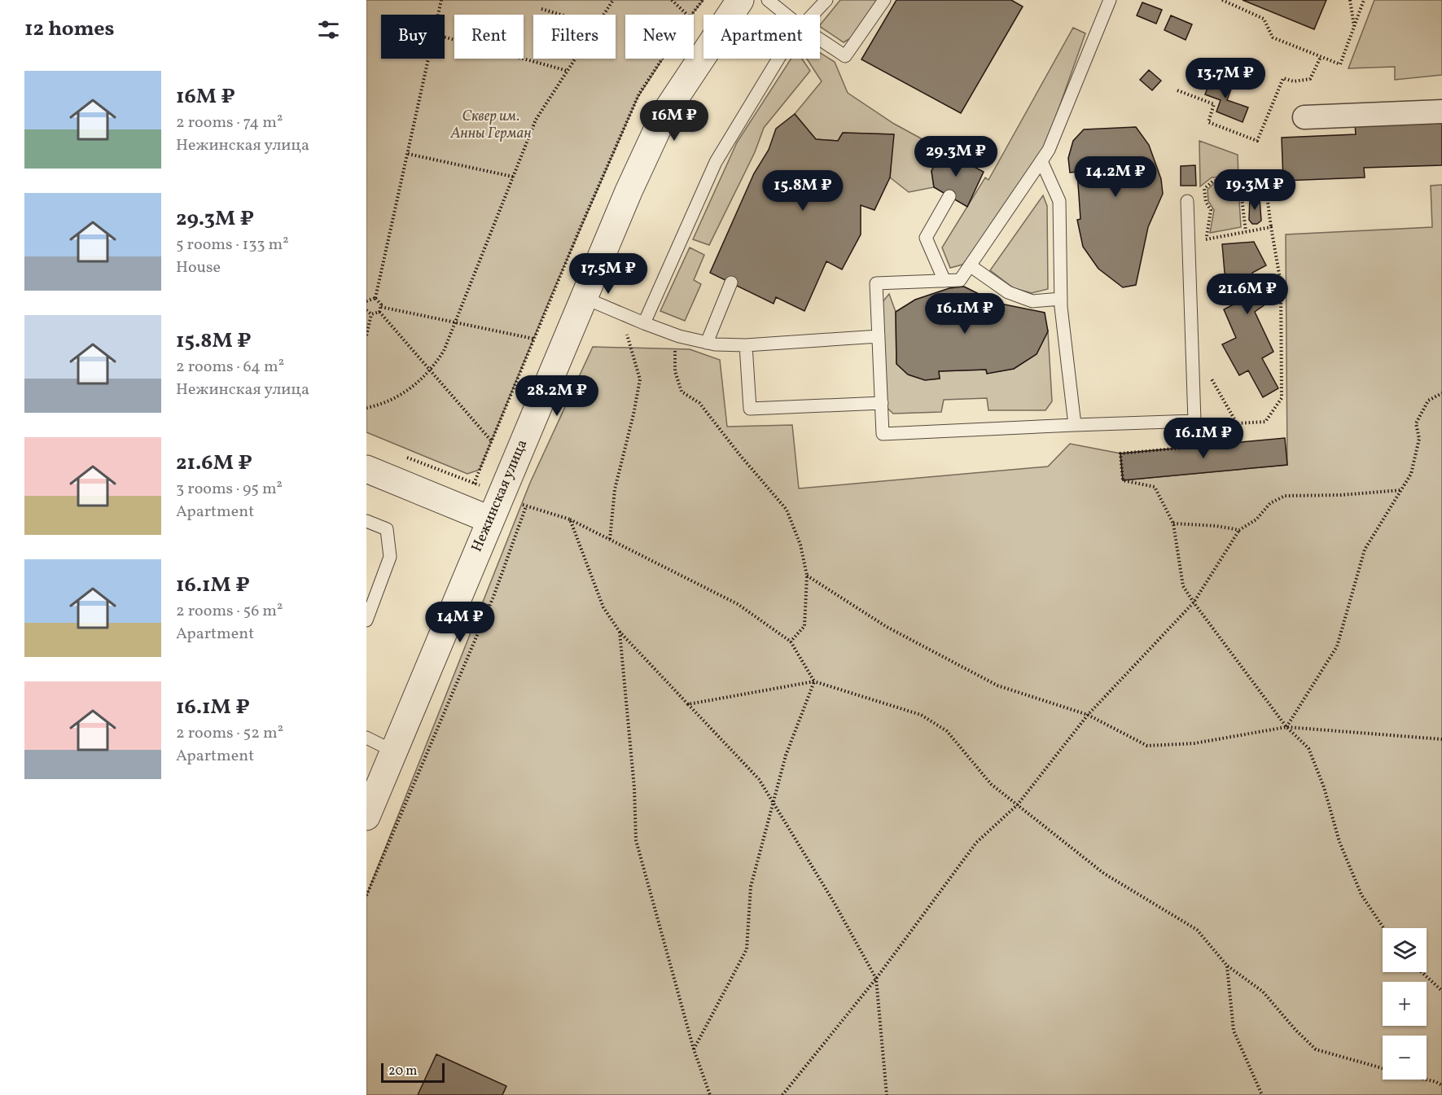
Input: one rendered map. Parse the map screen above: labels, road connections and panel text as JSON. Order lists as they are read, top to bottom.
{
  "streets": {
    "street": ["Нежинская улица"]
  },
  "parks": ["Сквер им. Анны Герман"],
  "scale_bar": "20 m",
  "page": {
    "heading": "12 homes",
    "chip": [
      "Buy",
      "Rent",
      "Filters",
      "New",
      "Apartment"
    ],
    "price": [
      "13.7M ₽",
      "16M ₽",
      "29.3M ₽",
      "14.2M ₽",
      "19.3M ₽",
      "15.8M ₽",
      "17.5M ₽",
      "21.6M ₽",
      "16.1M ₽",
      "28.2M ₽",
      "16.1M ₽",
      "14M ₽"
    ],
    "list": [
      {
        "name": "16M ₽",
        "note": "2 rooms · 74 m² · Нежинская улица"
      },
      {
        "name": "29.3M ₽",
        "note": "5 rooms · 133 m² · House"
      },
      {
        "name": "15.8M ₽",
        "note": "2 rooms · 64 m² · Нежинская улица"
      },
      {
        "name": "21.6M ₽",
        "note": "3 rooms · 95 m² · Apartment"
      },
      {
        "name": "16.1M ₽",
        "note": "2 rooms · 56 m² · Apartment"
      },
      {
        "name": "16.1M ₽",
        "note": "2 rooms · 52 m² · Apartment"
      }
    ],
    "map_buttons": ["+", "−"],
    "scale": "20 m"
  }
}
